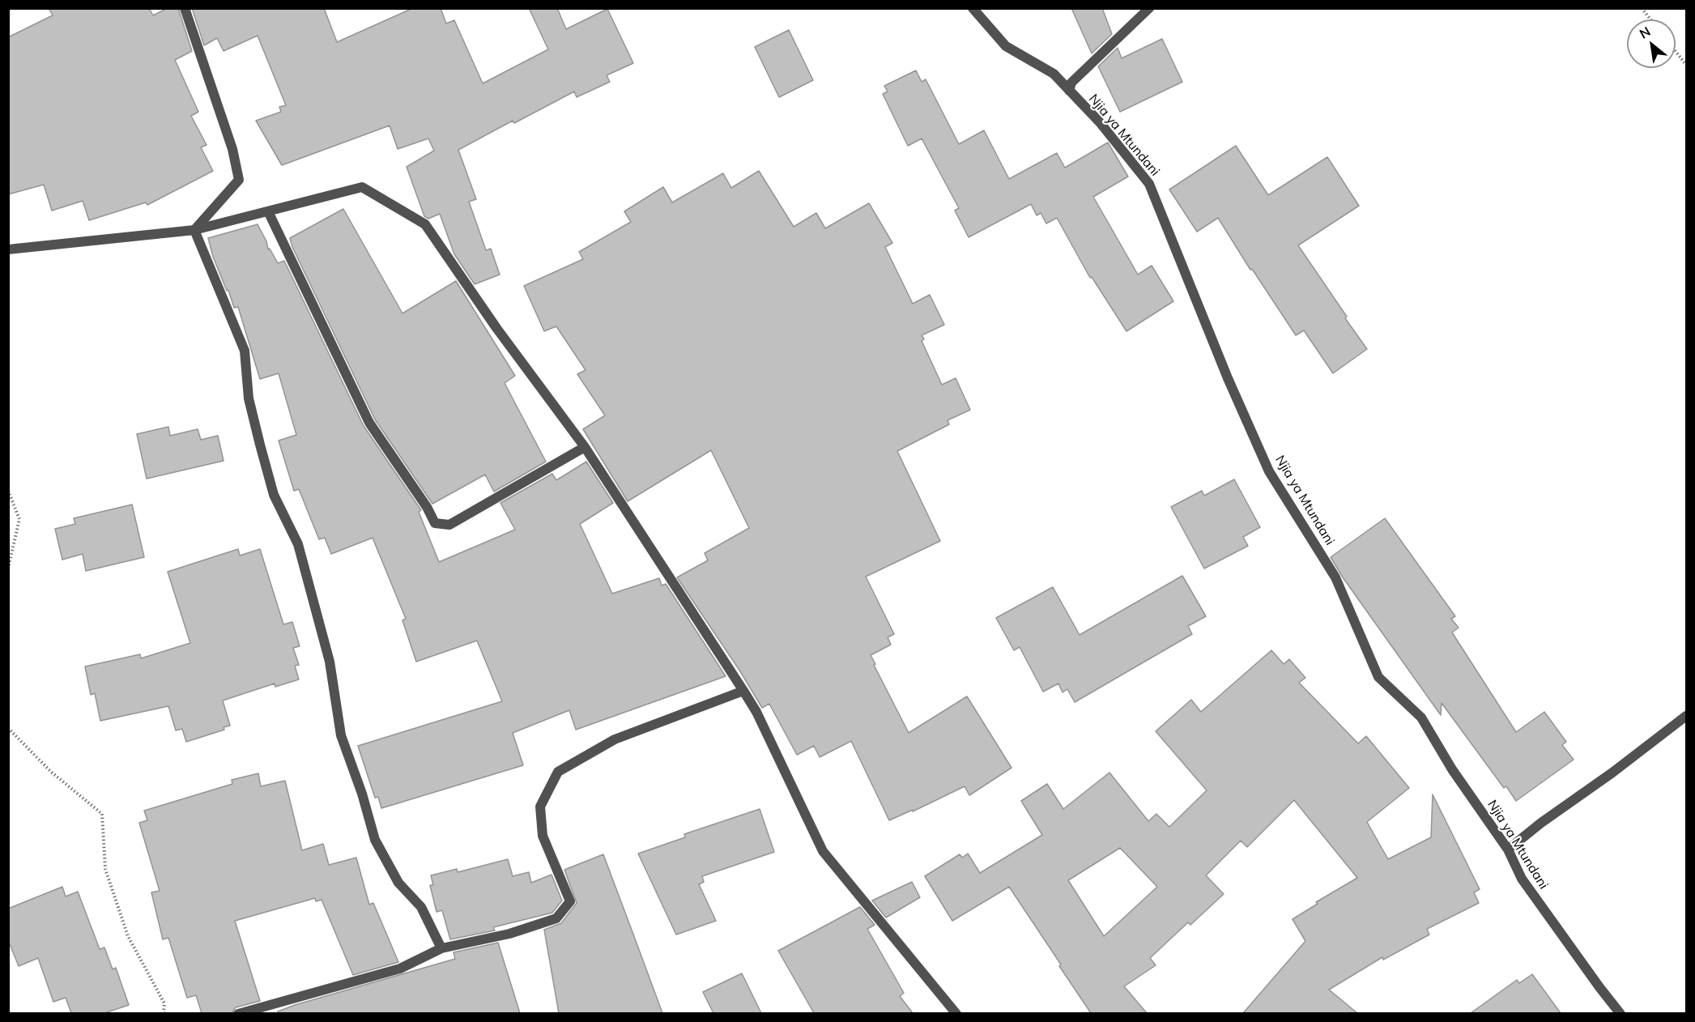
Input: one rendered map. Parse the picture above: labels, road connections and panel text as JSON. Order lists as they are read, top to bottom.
{
  "streets": {
    "street": ["Njia ya Mtundani"]
  },
  "north": "top left"
}
